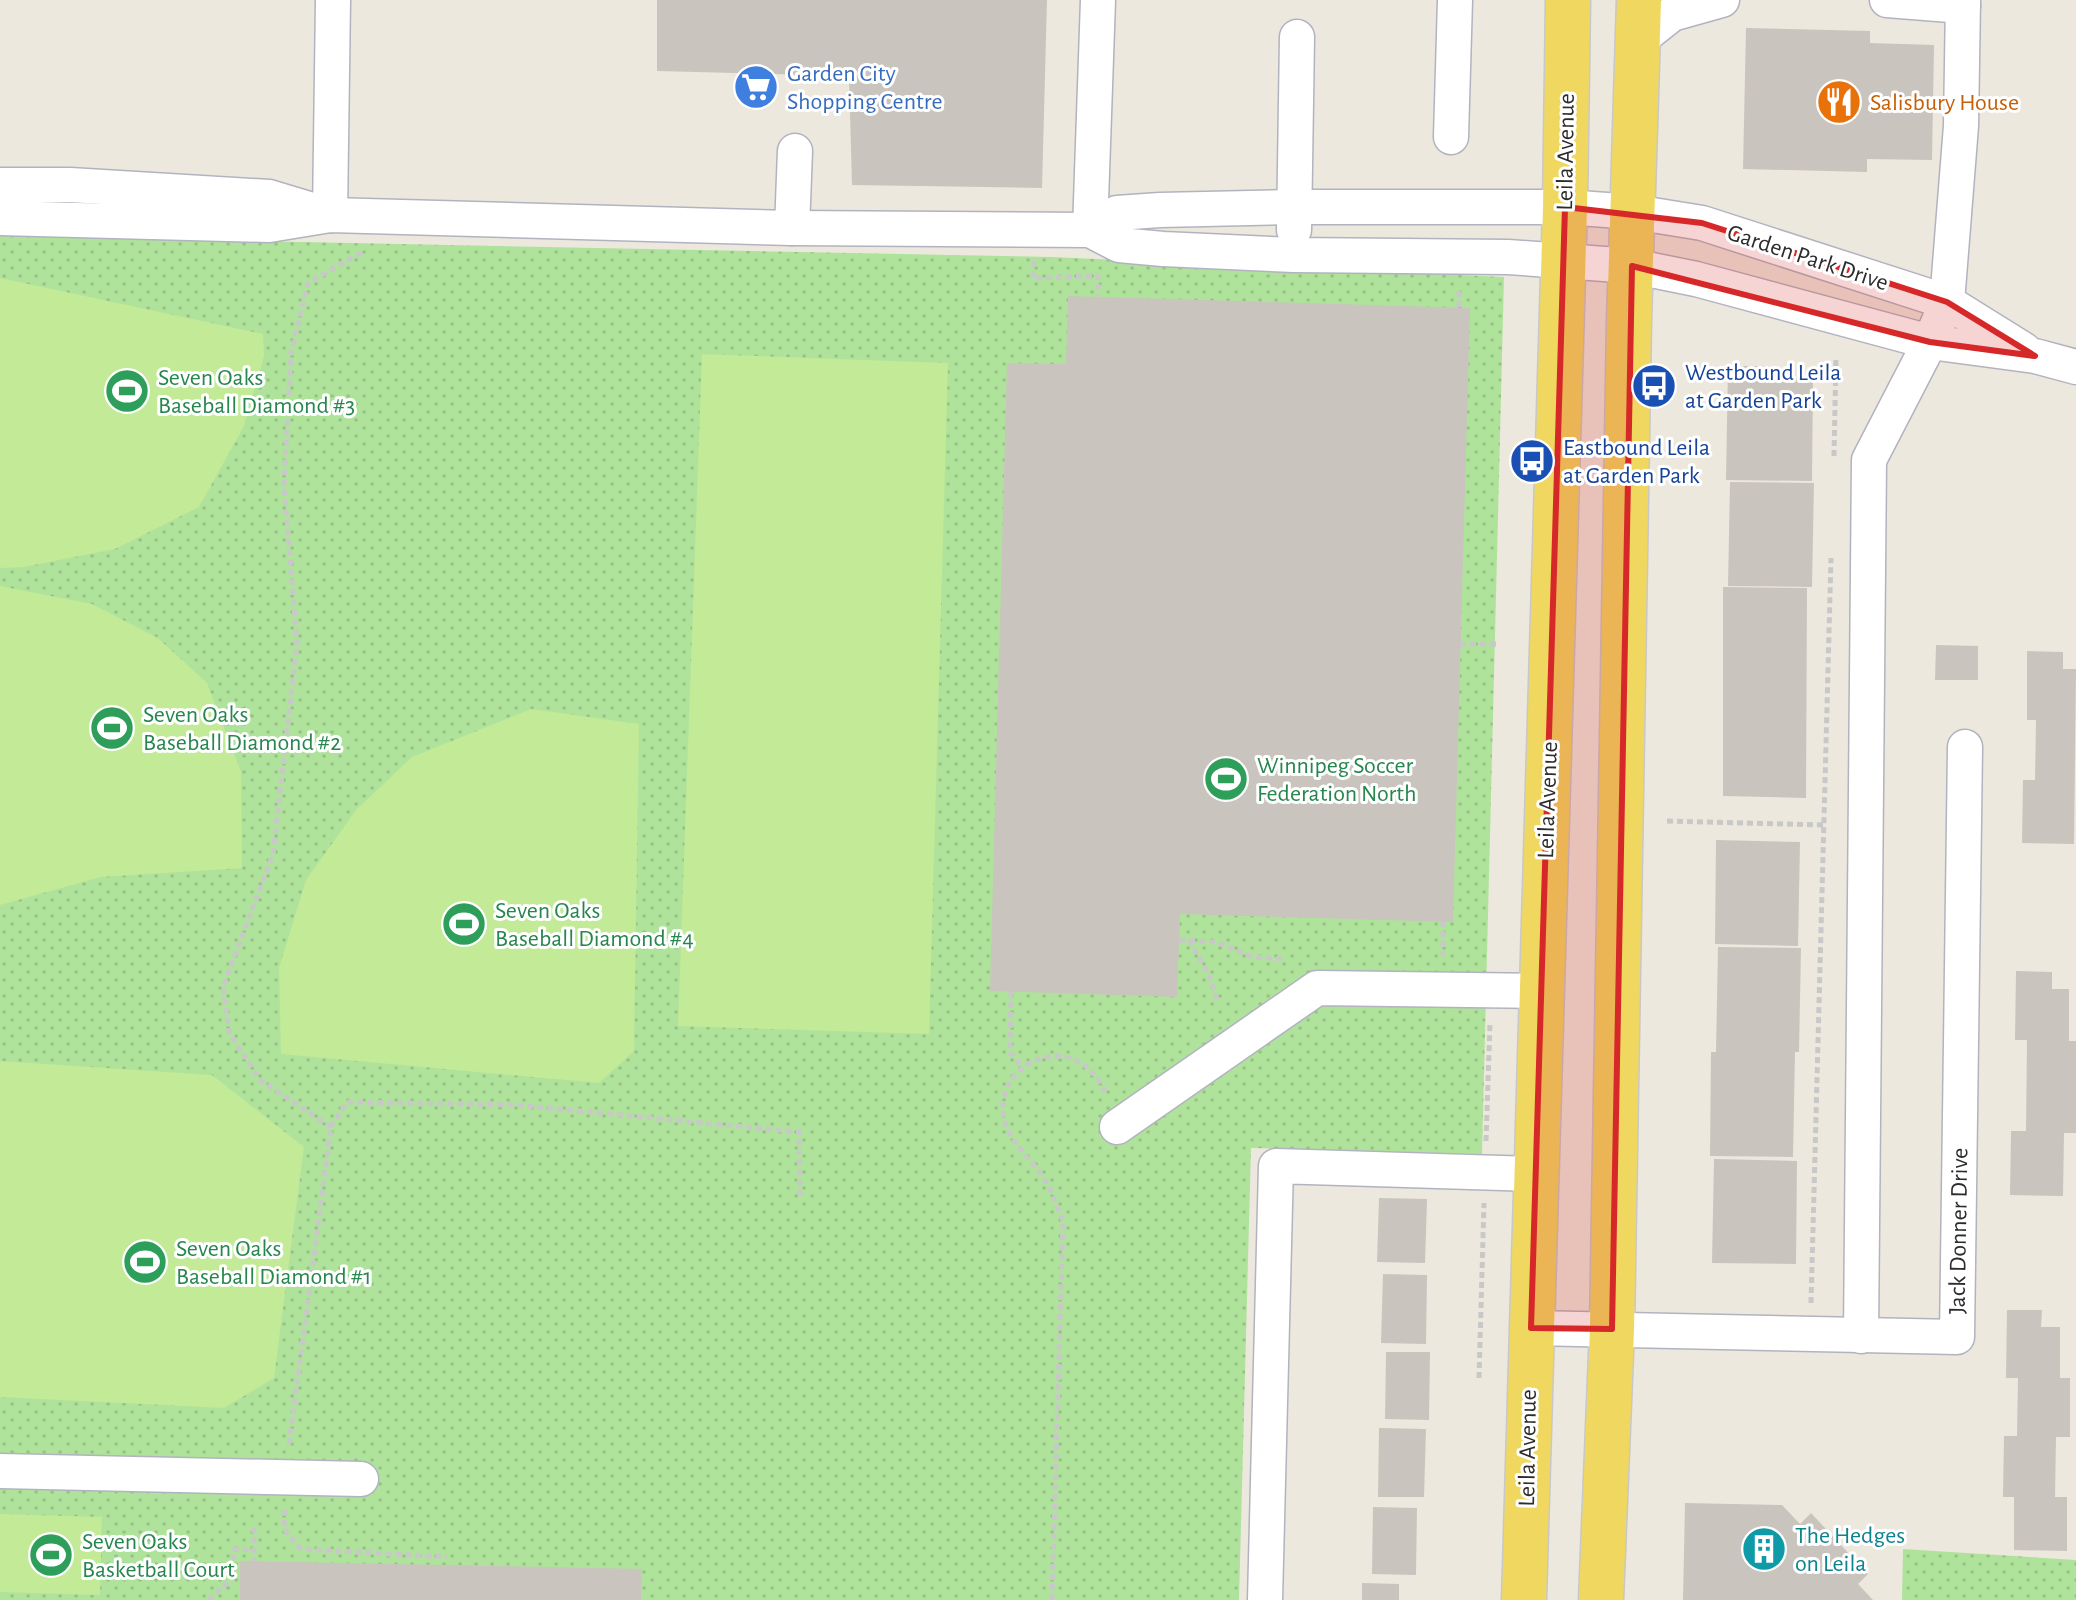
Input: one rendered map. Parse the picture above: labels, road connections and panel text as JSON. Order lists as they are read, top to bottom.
{
  "streets": {
    "main road": ["Leila Avenue"],
    "street": ["Garden Park Drive", "Jack Donner Drive"]
  },
  "crossings": [
    ["Leila Avenue", "Garden Park Drive"],
    ["Leila Avenue", "Jack Donner Drive"]
  ],
  "places": {
    "supermarket": ["Garden City Shopping Centre"],
    "restaurant": ["Salisbury House"],
    "bus stop": ["Westbound Leila at Garden Park", "Eastbound Leila at Garden Park"],
    "sports": [
      "Seven Oaks Baseball Diamond #3",
      "Seven Oaks Baseball Diamond #2",
      "Winnipeg Soccer Federation North",
      "Seven Oaks Baseball Diamond #4",
      "Seven Oaks Baseball Diamond #1",
      "Seven Oaks Basketball Court"
    ],
    "building": ["The Hedges on Leila"]
  }
}
